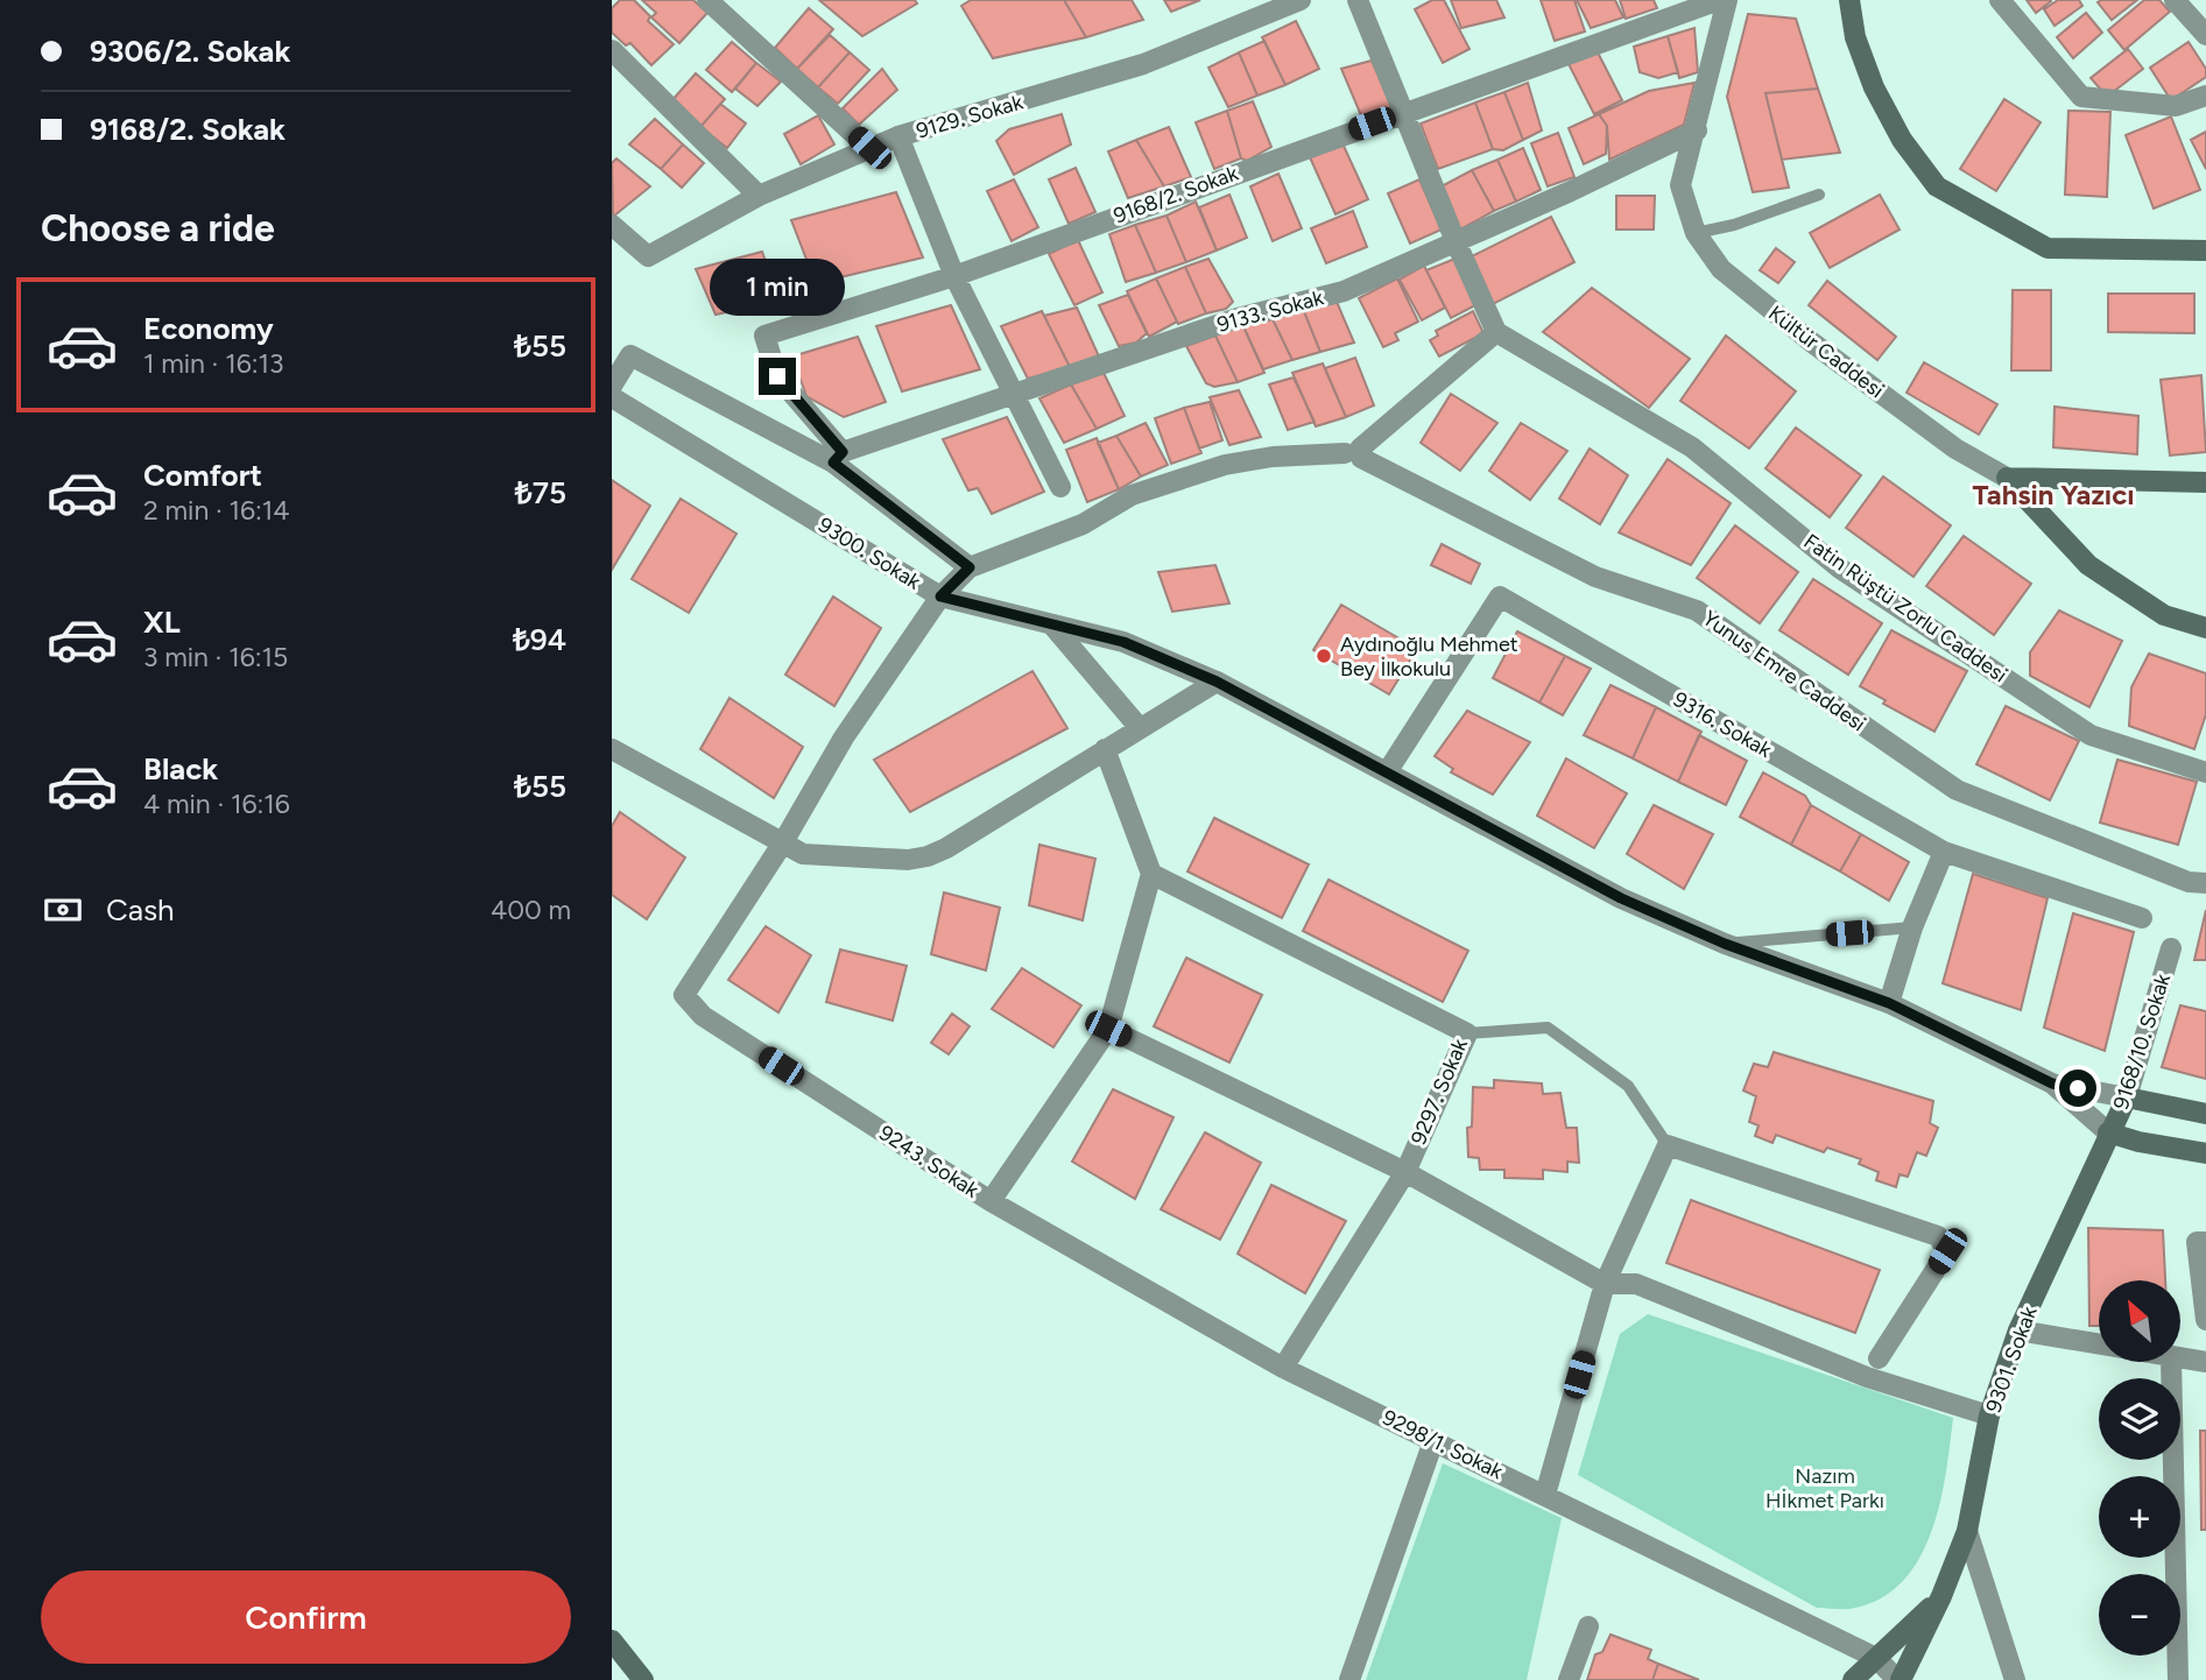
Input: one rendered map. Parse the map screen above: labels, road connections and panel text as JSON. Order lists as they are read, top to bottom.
{
  "streets": {
    "main road": ["Kültür Caddesi", "9168/10. Sokak", "9301. Sokak"],
    "street": [
      "9129. Sokak",
      "9168/2. Sokak",
      "9133. Sokak",
      "9300. Sokak",
      "Fatin Rüştü Zorlu Caddesi",
      "Yunus Emre Caddesi",
      "9316. Sokak",
      "9297. Sokak",
      "9243. Sokak",
      "9298/1. Sokak"
    ]
  },
  "crossings": [
    ["9168/2. Sokak", "9133. Sokak"],
    ["9133. Sokak", "Kültür Caddesi"],
    ["9300. Sokak", "Yunus Emre Caddesi"],
    ["9300. Sokak", "9316. Sokak"],
    ["Yunus Emre Caddesi", "9243. Sokak"],
    ["9168/10. Sokak", "9301. Sokak"],
    ["9297. Sokak", "9243. Sokak"],
    ["9297. Sokak", "9298/1. Sokak"],
    ["9243. Sokak", "9298/1. Sokak"],
    ["9301. Sokak", "9298/1. Sokak"]
  ],
  "districts": ["Tahsin Yazıcı"],
  "parks": ["Nazım Hİkmet Parkı"],
  "places": ["Aydınoğlu Mehmet Bey İlkokulu"],
  "north": "top left",
  "page": {
    "banner": ["9306/2. Sokak", "9168/2. Sokak"],
    "heading": "Choose a ride",
    "bubble": "1 min",
    "list": [
      {
        "name": "Economy",
        "note": "1 min · 16:13",
        "value": "₺55"
      },
      {
        "name": "Comfort",
        "note": "2 min · 16:14",
        "value": "₺75"
      },
      {
        "name": "XL",
        "note": "3 min · 16:15",
        "value": "₺94"
      },
      {
        "name": "Black",
        "note": "4 min · 16:16",
        "value": "₺55"
      }
    ],
    "pay": ["Cash", "400 m"],
    "map_buttons": ["+", "−"],
    "buttons": "Confirm"
  }
}
